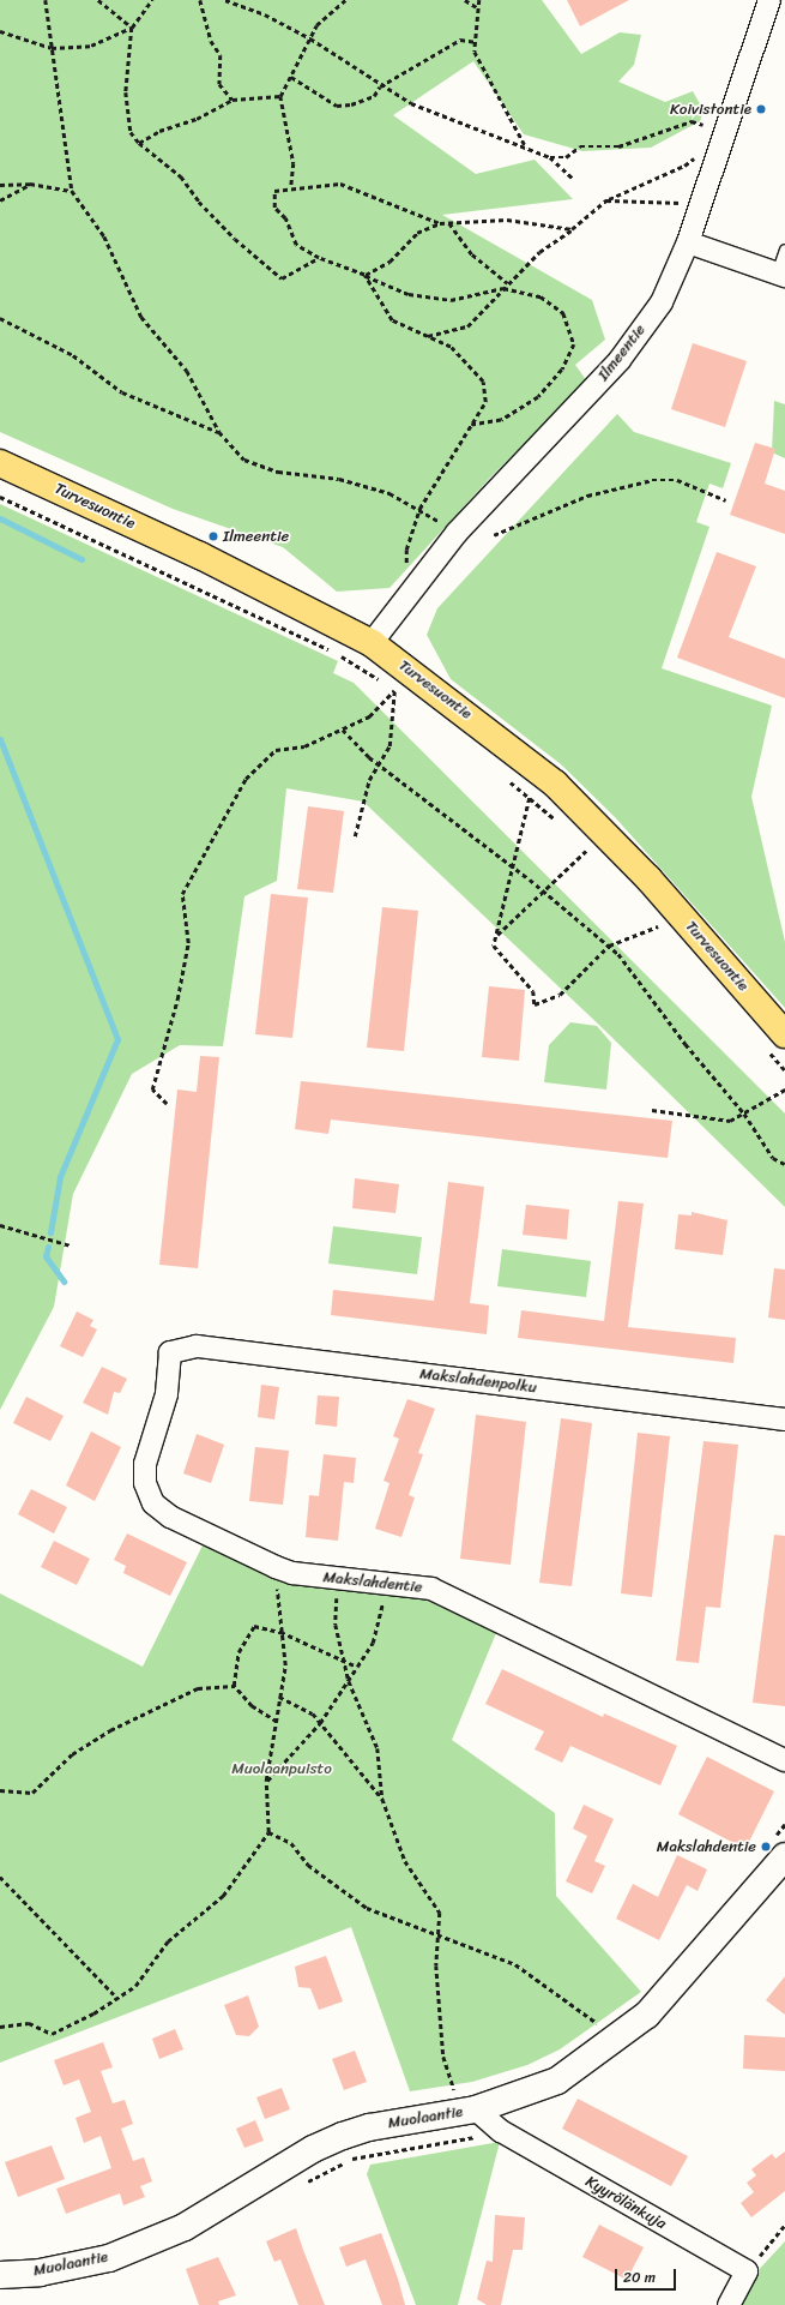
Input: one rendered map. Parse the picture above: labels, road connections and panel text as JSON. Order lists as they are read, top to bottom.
{
  "streets": {
    "main road": ["Turvesuontie"],
    "street": [
      "Ilmeentie",
      "Makslahdenpolku",
      "Makslahdentie",
      "Muolaantie",
      "Kyyrölänkuja"
    ]
  },
  "crossings": [
    ["Ilmeentie", "Turvesuontie"],
    ["Makslahdenpolku", "Makslahdentie"],
    ["Muolaantie", "Kyyrölänkuja"]
  ],
  "parks": ["Muolaanpuisto"],
  "places": ["Koivistontie", "Ilmeentie", "Makslahdentie"],
  "scale_bar": "20 m"
}
